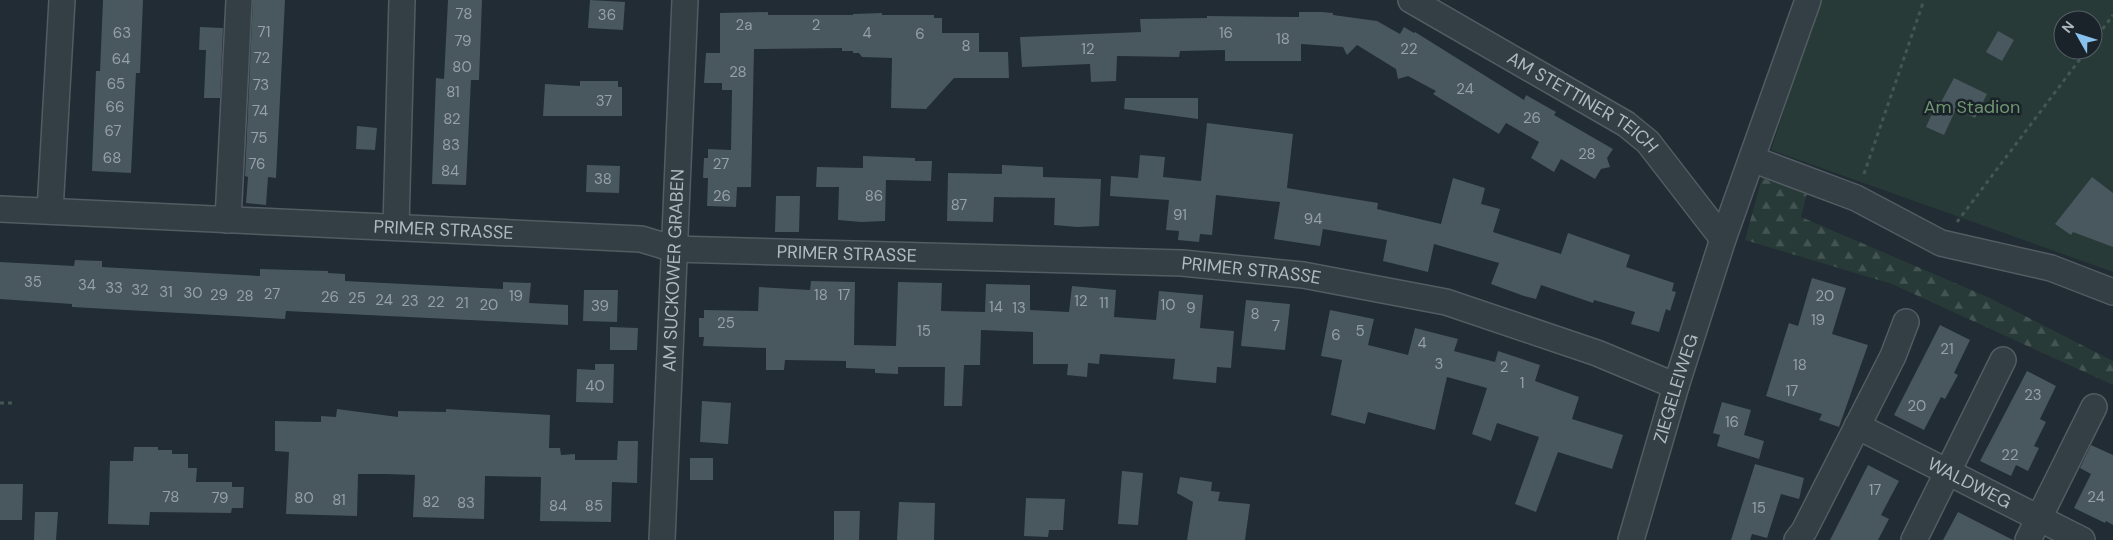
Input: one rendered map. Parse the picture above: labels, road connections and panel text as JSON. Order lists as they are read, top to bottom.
{
  "streets": {
    "street": [
      "AM STETTINER TEICH",
      "PRIMER STRASSE",
      "AM SUCKOWER GRABEN",
      "ZIEGELEIWEG",
      "WALDWEG"
    ]
  },
  "crossings": [
    ["AM STETTINER TEICH", "ZIEGELEIWEG"],
    ["PRIMER STRASSE", "AM SUCKOWER GRABEN"],
    ["PRIMER STRASSE", "ZIEGELEIWEG"]
  ],
  "parks": ["Am Stadion"],
  "house_numbers": [
    "78",
    "36",
    "2a",
    "2",
    "71",
    "63",
    "4",
    "16",
    "6",
    "18",
    "79",
    "8",
    "12",
    "22",
    "72",
    "64",
    "80",
    "28",
    "65",
    "73",
    "24",
    "81",
    "37",
    "66",
    "74",
    "26",
    "82",
    "67",
    "75",
    "83",
    "28",
    "68",
    "76",
    "27",
    "84",
    "38",
    "26",
    "86",
    "87",
    "91",
    "94",
    "35",
    "34",
    "33",
    "32",
    "31",
    "30",
    "27",
    "29",
    "18",
    "17",
    "28",
    "19",
    "20",
    "26",
    "25",
    "24",
    "23",
    "12",
    "22",
    "21",
    "11",
    "20",
    "10",
    "39",
    "14",
    "13",
    "9",
    "8",
    "19",
    "25",
    "7",
    "15",
    "5",
    "6",
    "4",
    "21",
    "3",
    "18",
    "2",
    "1",
    "40",
    "17",
    "23",
    "20",
    "16",
    "22",
    "17",
    "78",
    "24",
    "79",
    "80",
    "81",
    "82",
    "83",
    "84",
    "85",
    "15"
  ],
  "north": "top left"
}
